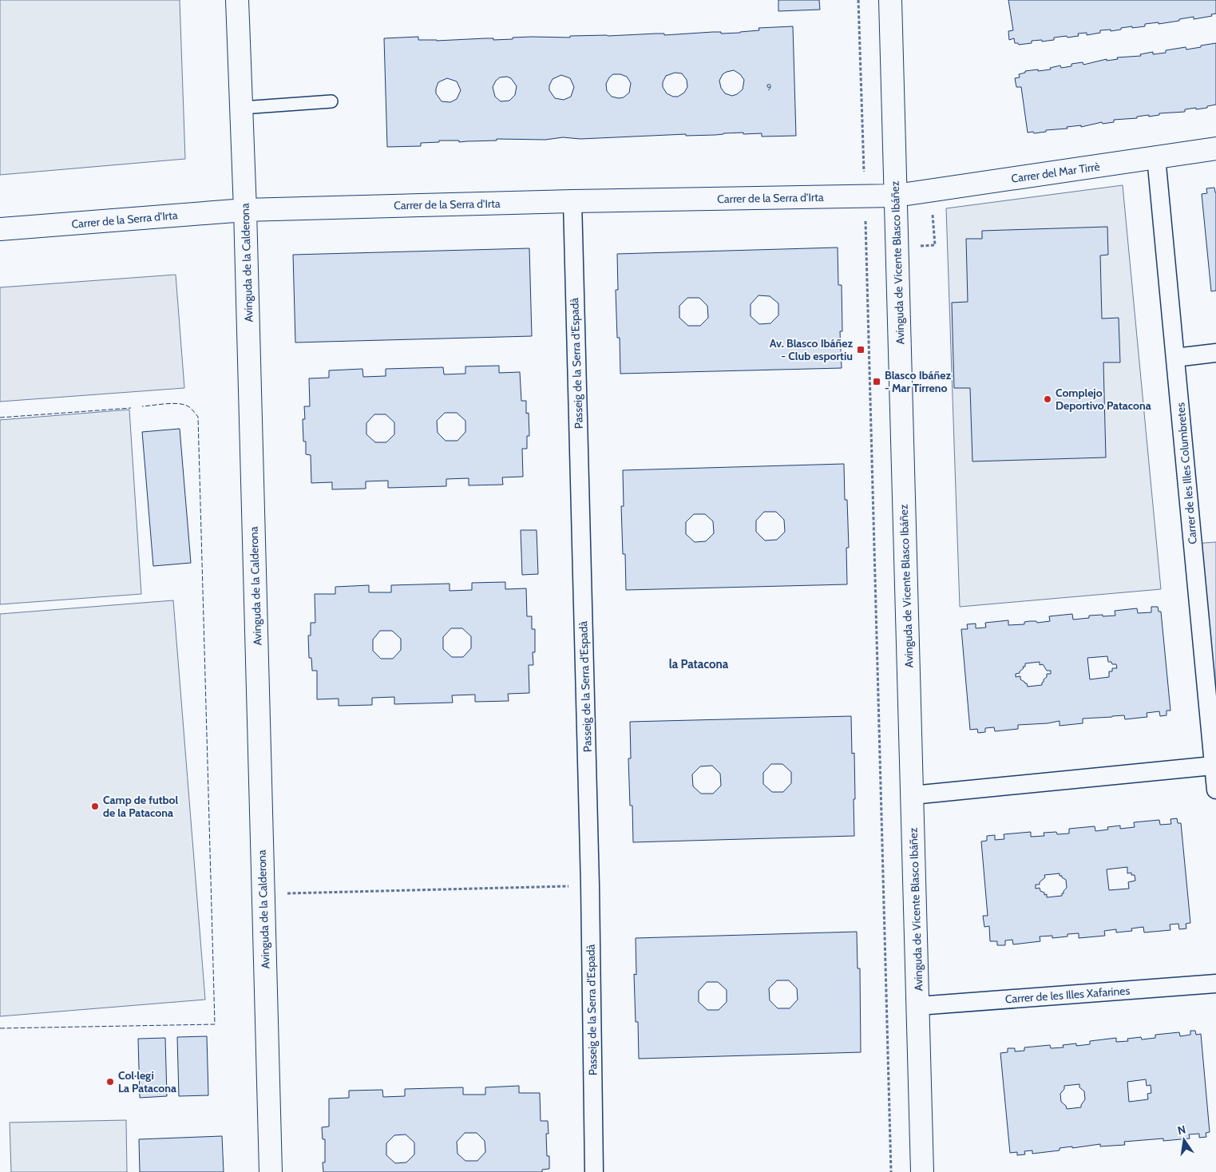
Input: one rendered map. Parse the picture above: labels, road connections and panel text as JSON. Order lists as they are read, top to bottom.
{
  "streets": {
    "street": [
      "Carrer del Mar Tirrè",
      "Carrer de la Serra d'Irta",
      "Avinguda de la Calderona",
      "Avinguda de Vicente Blasco Ibáñez",
      "Passeig de la Serra d'Espadà",
      "Carrer de les Illes Columbretes",
      "Carrer de les Illes Xafarines"
    ]
  },
  "crossings": [
    ["Carrer del Mar Tirrè", "Carrer de la Serra d'Irta"],
    ["Carrer del Mar Tirrè", "Avinguda de Vicente Blasco Ibáñez"],
    ["Carrer del Mar Tirrè", "Carrer de les Illes Columbretes"],
    ["Carrer de la Serra d'Irta", "Avinguda de la Calderona"],
    ["Carrer de la Serra d'Irta", "Avinguda de Vicente Blasco Ibáñez"],
    ["Carrer de la Serra d'Irta", "Passeig de la Serra d'Espadà"],
    ["Avinguda de Vicente Blasco Ibáñez", "Carrer de les Illes Xafarines"]
  ],
  "districts": ["la Patacona"],
  "places": {
    "transit": ["Av. Blasco Ibáñez - Club esportiu", "Blasco Ibáñez - Mar Tirreno"],
    "other": ["Complejo Deportivo Patacona", "Camp de futbol de la Patacona", "Col·legi La Patacona"]
  },
  "house_numbers": ["9"],
  "north": "top"
}
